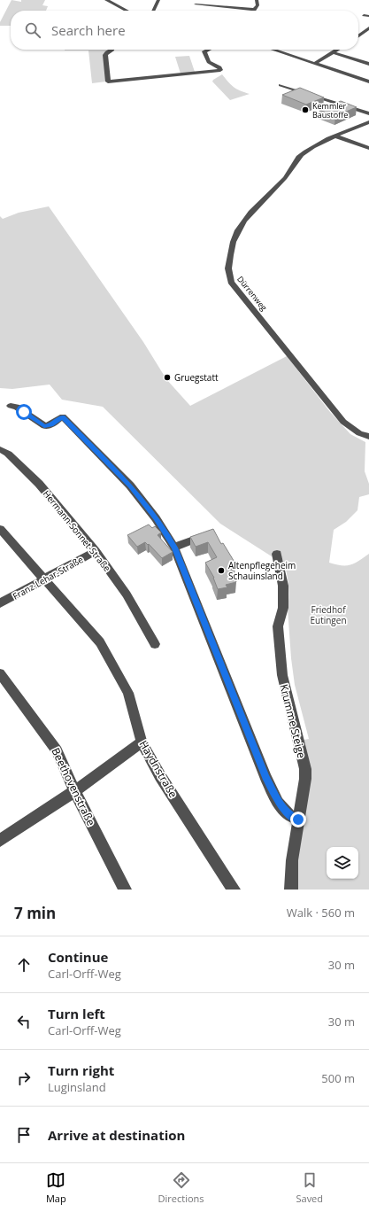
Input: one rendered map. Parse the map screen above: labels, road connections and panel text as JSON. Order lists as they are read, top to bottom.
{
  "streets": {
    "street": [
      "Dürrenweg",
      "Hermann-Sonnet-Straße",
      "Franz-Lehar-Straße",
      "Krumme Steige",
      "Haydnstraße",
      "Beethovenstraße"
    ]
  },
  "crossings": [
    ["Hermann-Sonnet-Straße", "Franz-Lehar-Straße"],
    ["Franz-Lehar-Straße", "Haydnstraße"]
  ],
  "parks": ["Friedhof Eutingen"],
  "places": ["Kemmler Baustoffe", "Gruegstatt", "Altenpflegeheim Schauinsland"],
  "page": {
    "search": "Search here",
    "heading": ["7 min", "Walk · 560 m"],
    "list": [
      ["Continue", "Carl-Orff-Weg", "30 m"],
      ["Turn left", "Carl-Orff-Weg", "30 m"],
      ["Turn right", "Luginsland", "500 m"],
      "Arrive at destination"
    ],
    "nav": ["Map", "Directions", "Saved"]
  }
}
